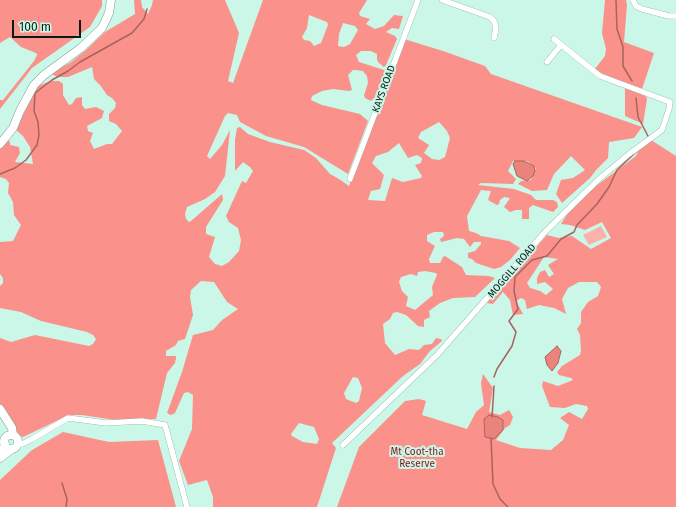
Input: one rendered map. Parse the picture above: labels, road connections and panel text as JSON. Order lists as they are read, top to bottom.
{
  "streets": {
    "street": ["KAYS ROAD", "MOGGILL ROAD"]
  },
  "parks": ["Mt Coot-tha Reserve"],
  "scale_bar": "100 m"
}
